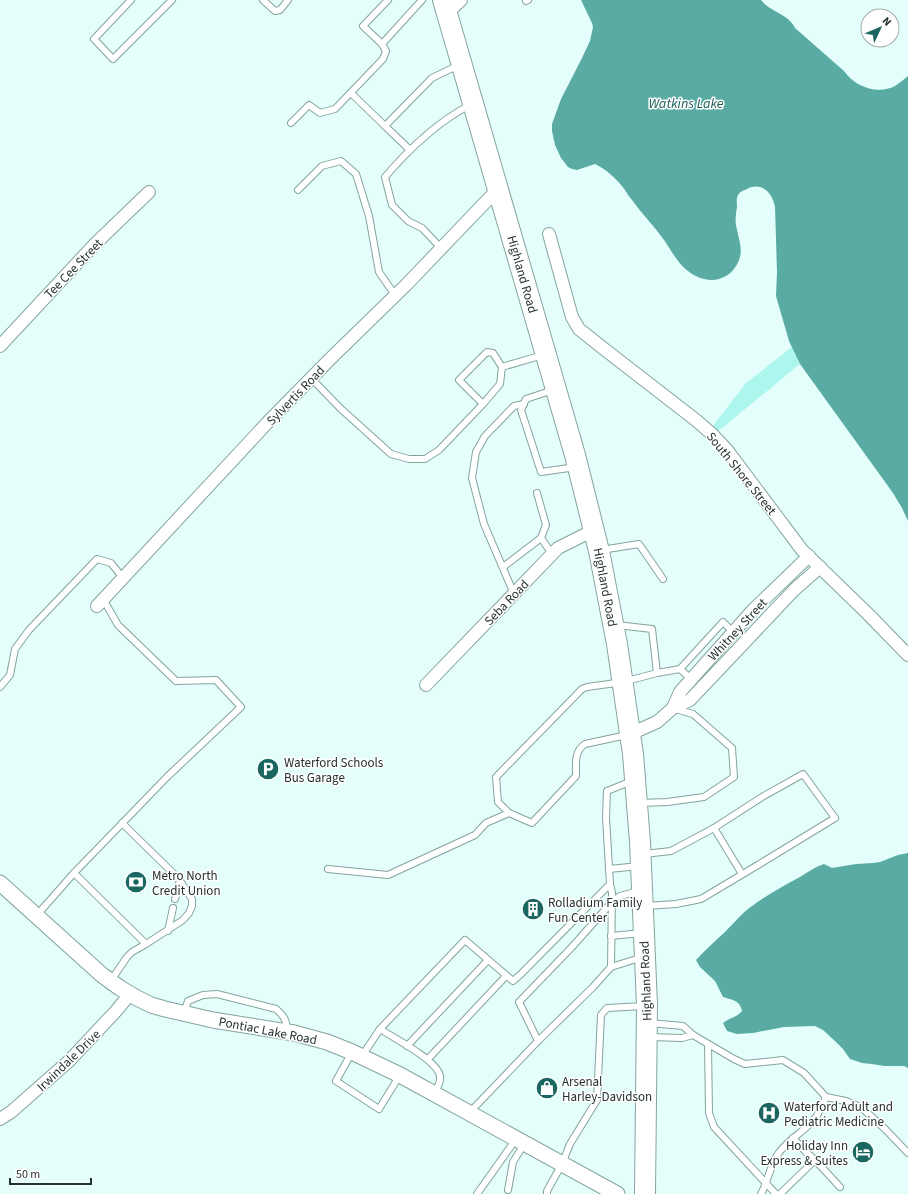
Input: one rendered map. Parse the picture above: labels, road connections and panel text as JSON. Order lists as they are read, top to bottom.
{
  "streets": {
    "highway": ["Highland Road"],
    "street": [
      "Tee Cee Street",
      "Sylvertis Road",
      "South Shore Street",
      "Seba Road",
      "Whitney Street",
      "Pontiac Lake Road",
      "Irwindale Drive"
    ]
  },
  "crossings": [
    ["Highland Road", "Sylvertis Road"],
    ["Highland Road", "Seba Road"],
    ["Highland Road", "Whitney Street"],
    ["South Shore Street", "Whitney Street"],
    ["Pontiac Lake Road", "Irwindale Drive"]
  ],
  "water": ["Watkins Lake"],
  "places": {
    "parking": ["Waterford Schools Bus Garage"],
    "bank": ["Metro North Credit Union"],
    "building": ["Rolladium Family Fun Center"],
    "shop": ["Arsenal Harley-Davidson"],
    "hospital": ["Waterford Adult and Pediatric Medicine"],
    "hotel": ["Holiday Inn Express & Suites"]
  },
  "scale_bar": "50 m",
  "north": "top right"
}
